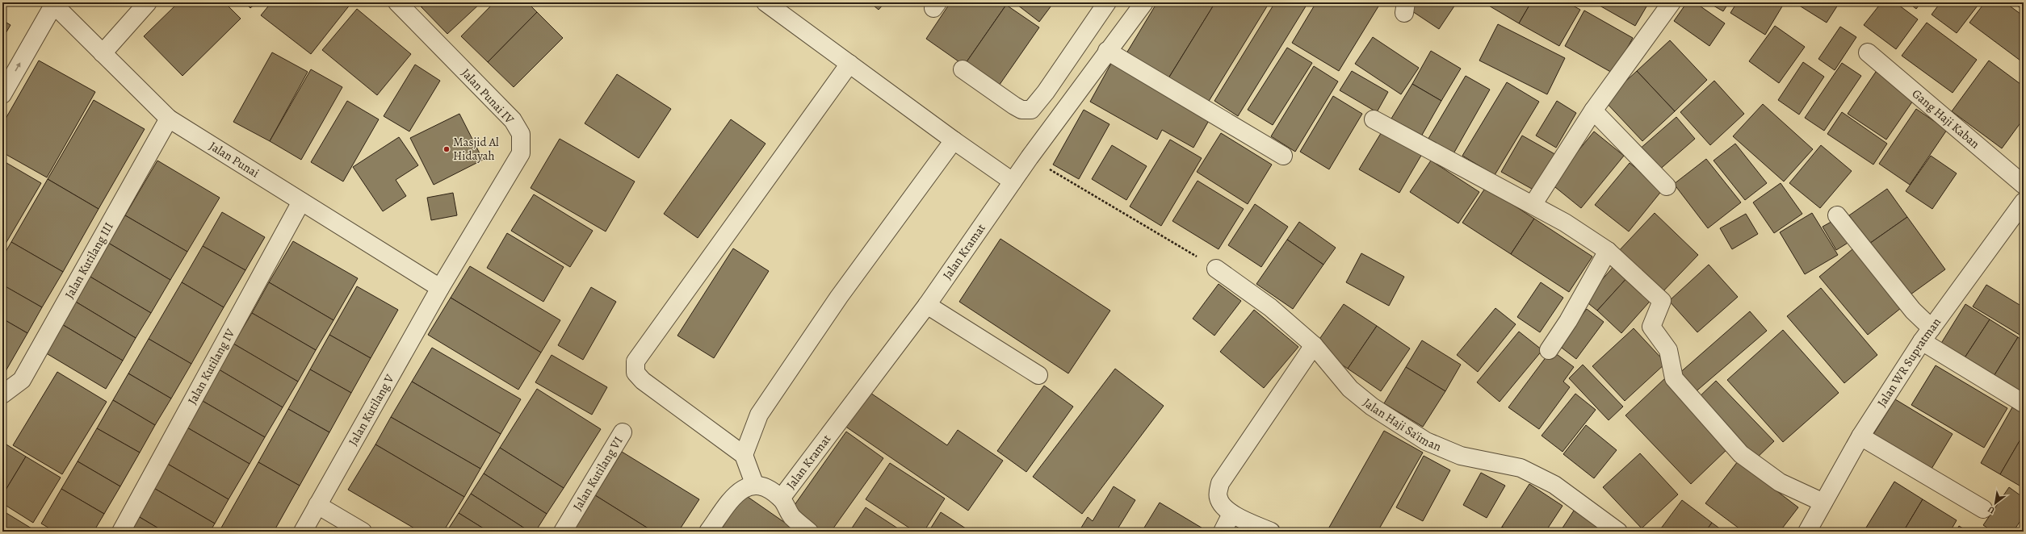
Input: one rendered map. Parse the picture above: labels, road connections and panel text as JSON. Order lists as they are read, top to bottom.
{
  "streets": {
    "street": [
      "Jalan Punai IV",
      "Gang Haji Kaban",
      "Jalan Punai",
      "Jalan Kramat",
      "Jalan Kutilang III",
      "Jalan WR Supratman",
      "Jalan Kutilang IV",
      "Jalan Kutilang V",
      "Jalan Haji Sa'iman",
      "Jalan Kutilang VI"
    ]
  },
  "crossings": [
    ["Jalan Punai IV", "Jalan Punai"],
    ["Jalan Punai IV", "Jalan Kutilang V"],
    ["Jalan Punai", "Jalan Kutilang III"],
    ["Jalan Punai", "Jalan Kutilang IV"],
    ["Jalan Punai", "Jalan Kutilang V"]
  ],
  "places": ["Masjid Al Hidayah"],
  "north": "bottom left"
}
